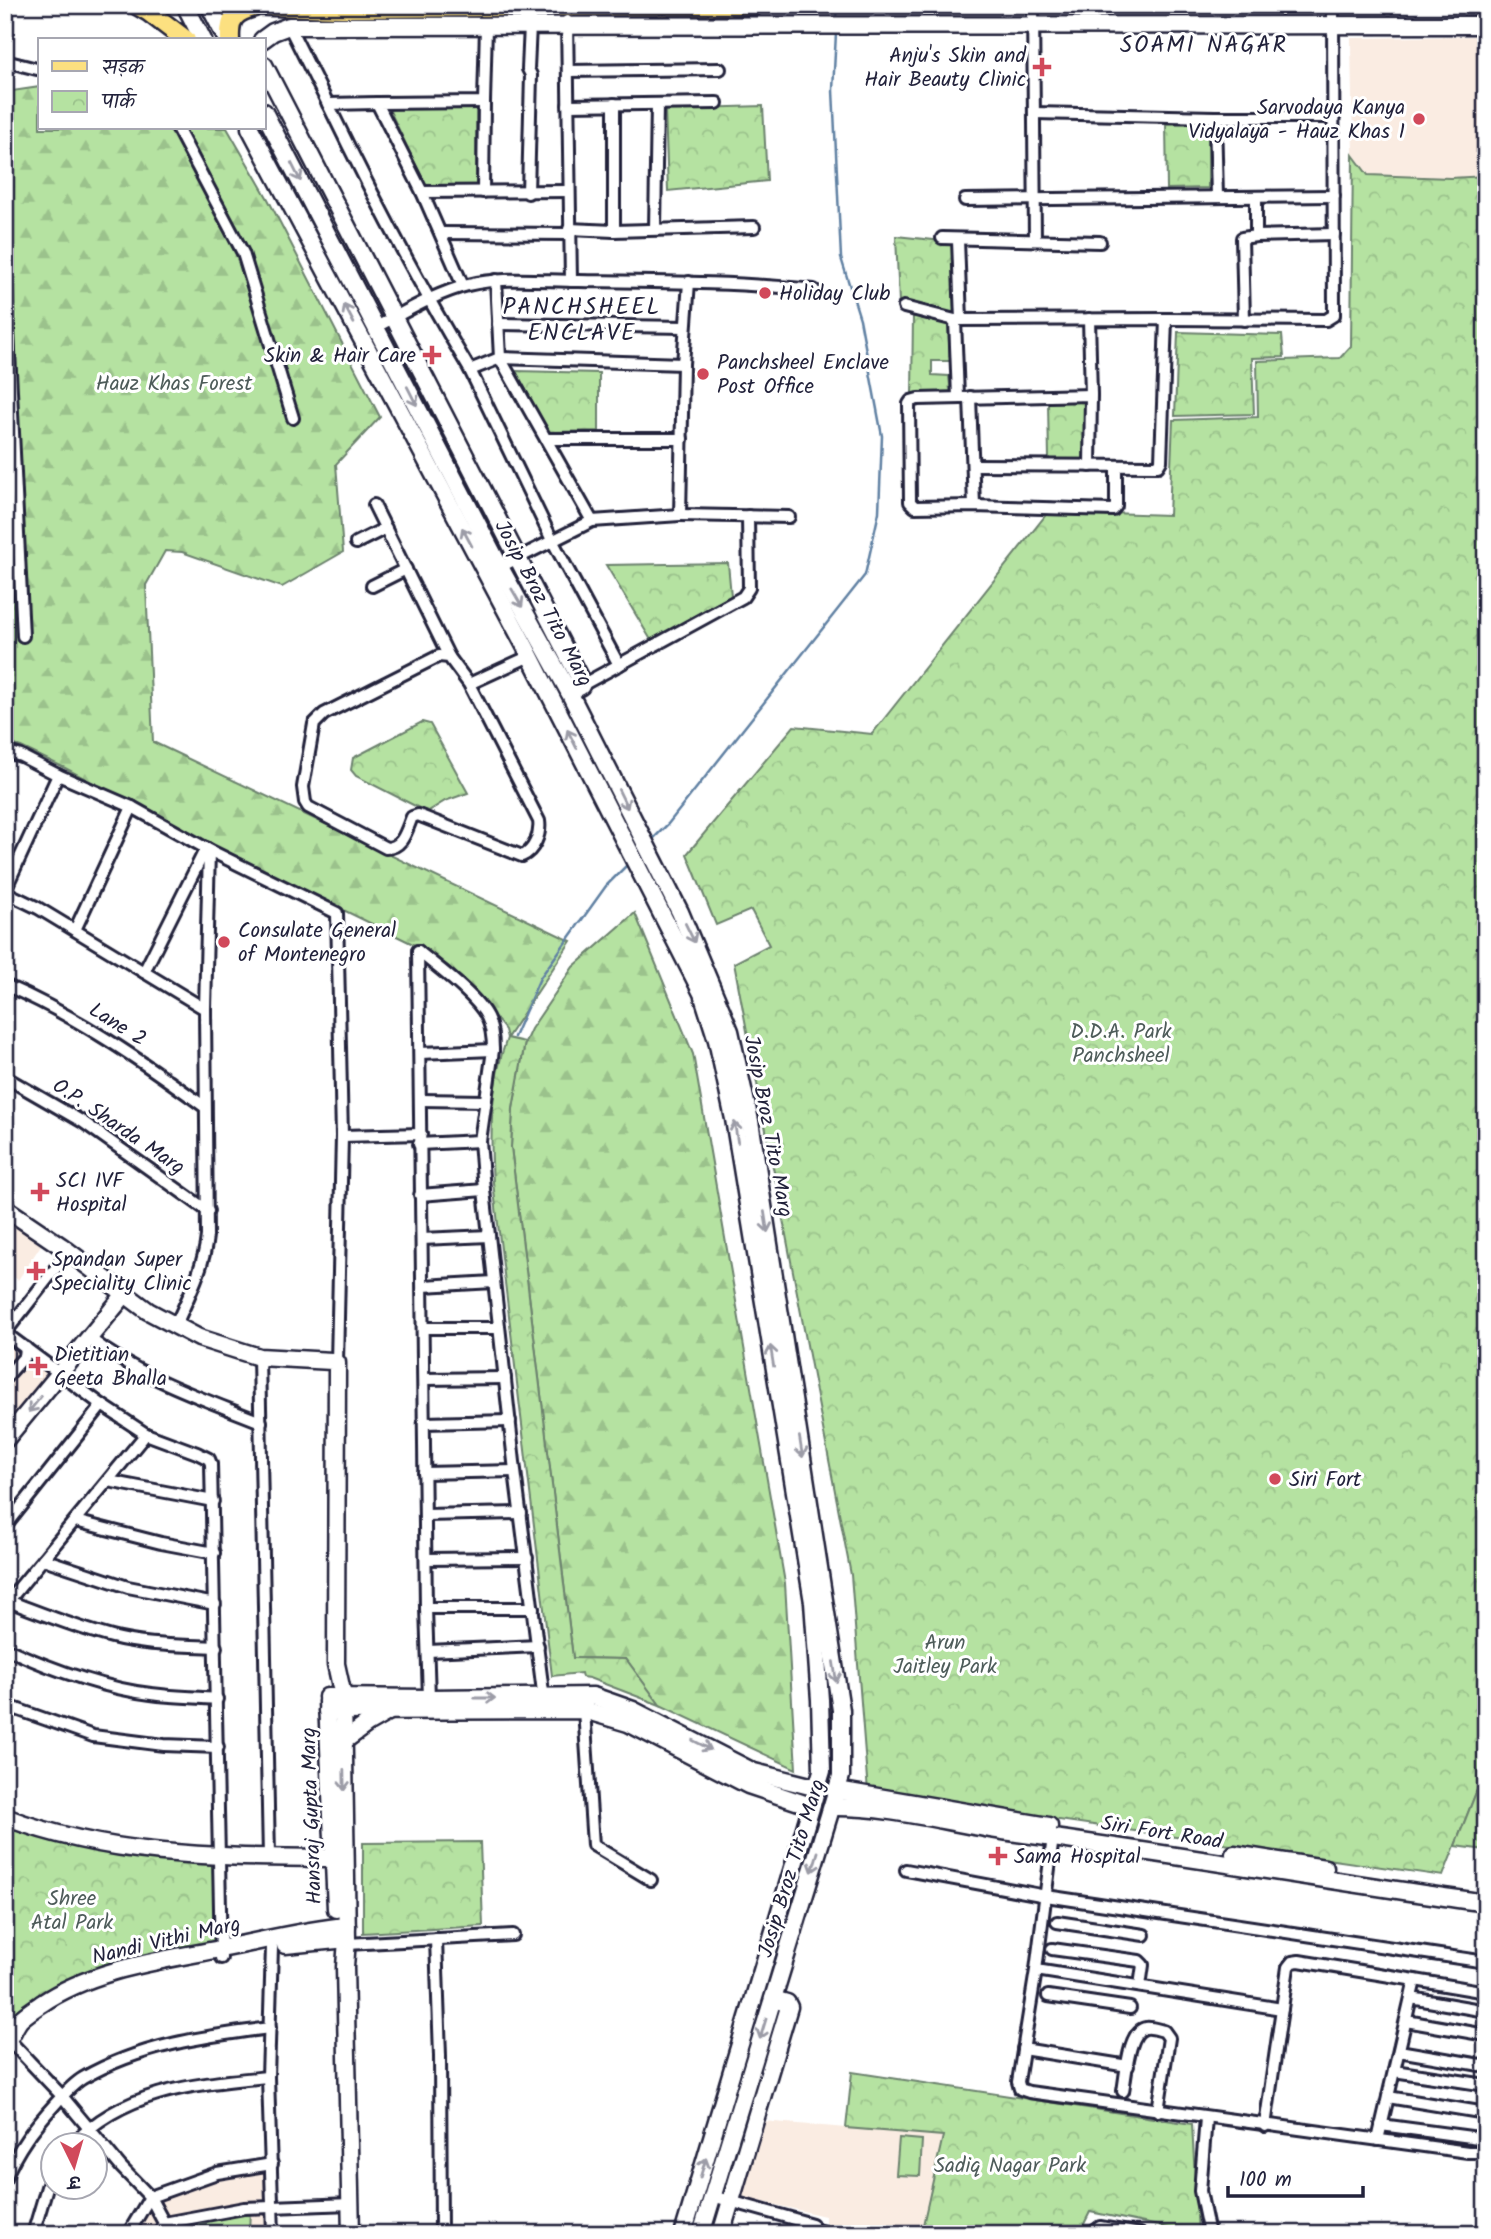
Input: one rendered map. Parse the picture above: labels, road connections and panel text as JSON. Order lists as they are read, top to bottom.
{
  "streets": {
    "street": [
      "Josip Broz Tito Marg",
      "Lane 2",
      "O.P. Sharda Marg",
      "Hansraj Gupta Marg",
      "Siri Fort Road",
      "Nandi Vithi Marg"
    ]
  },
  "crossings": [
    ["Josip Broz Tito Marg", "Siri Fort Road"],
    ["Hansraj Gupta Marg", "Nandi Vithi Marg"]
  ],
  "districts": ["SOAMI NAGAR", "PANCHSHEEL ENCLAVE"],
  "parks": [
    "Hauz Khas Forest",
    "D.D.A. Park Panchsheel",
    "Arun Jaitley Park",
    "Shree Atal Park",
    "Sadiq Nagar Park"
  ],
  "places": {
    "health": [
      "Anju's Skin and Hair Beauty Clinic",
      "Skin & Hair Care",
      "SCI IVF Hospital",
      "Spandan Super Speciality Clinic",
      "Dietitian Geeta Bhalla",
      "Sama Hospital"
    ],
    "other": [
      "Sarvodaya Kanya Vidyalaya - Hauz Khas 1",
      "Holiday Club",
      "Panchsheel Enclave Post Office",
      "Consulate General of Montenegro",
      "Siri Fort"
    ]
  },
  "legend": ["सड़क", "पार्क"],
  "scale_bar": "100 m",
  "north": "bottom"
}
